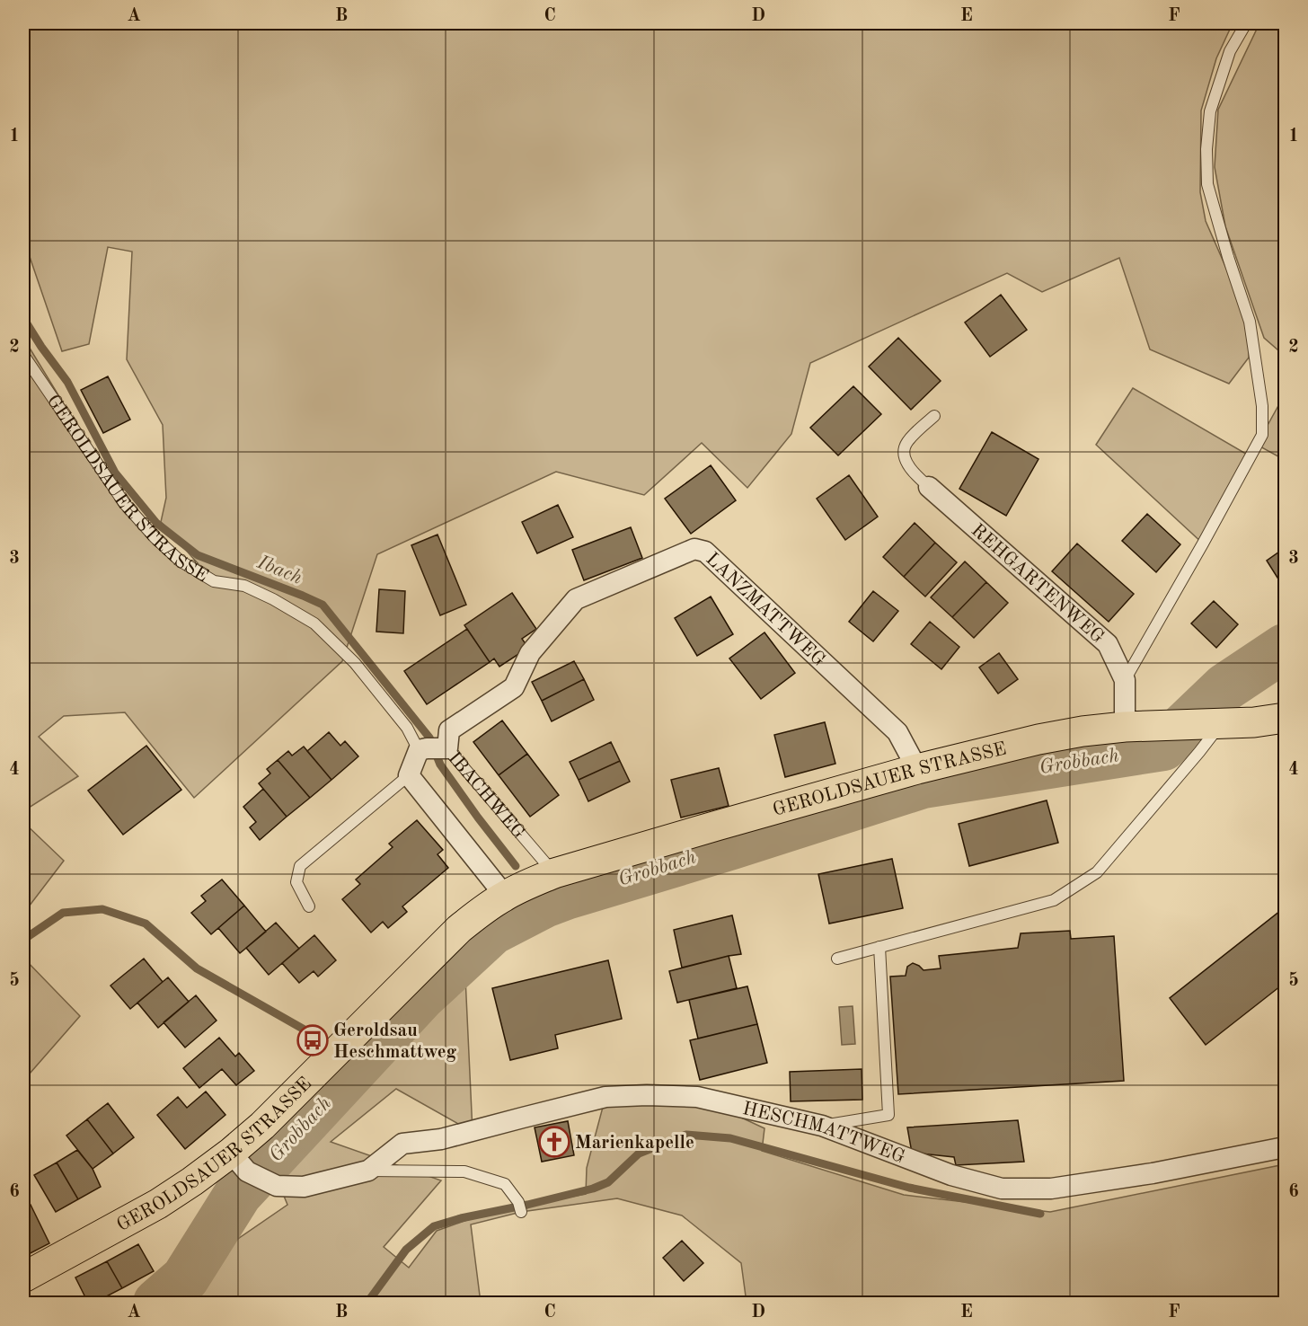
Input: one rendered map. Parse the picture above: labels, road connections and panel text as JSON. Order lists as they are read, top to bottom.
{
  "streets": {
    "main road": ["GEROLDSAUER STRASSE"],
    "street": [
      "REHGARTENWEG",
      "LANZMATTWEG",
      "IBACHWEG",
      "HESCHMATTWEG"
    ]
  },
  "crossings": [
    ["GEROLDSAUER STRASSE", "REHGARTENWEG"],
    ["GEROLDSAUER STRASSE", "LANZMATTWEG"],
    ["GEROLDSAUER STRASSE", "IBACHWEG"],
    ["GEROLDSAUER STRASSE", "HESCHMATTWEG"],
    ["LANZMATTWEG", "IBACHWEG"]
  ],
  "water": ["Ibach", "Grobbach"],
  "places": {
    "bus stop": ["Geroldsau Heschmattweg"],
    "church": ["Marienkapelle"]
  },
  "grid": {
    "columns": [
      "A",
      "B",
      "C",
      "D",
      "E",
      "F"
    ],
    "rows": [
      "1",
      "2",
      "3",
      "4",
      "5",
      "6"
    ]
  }
}
